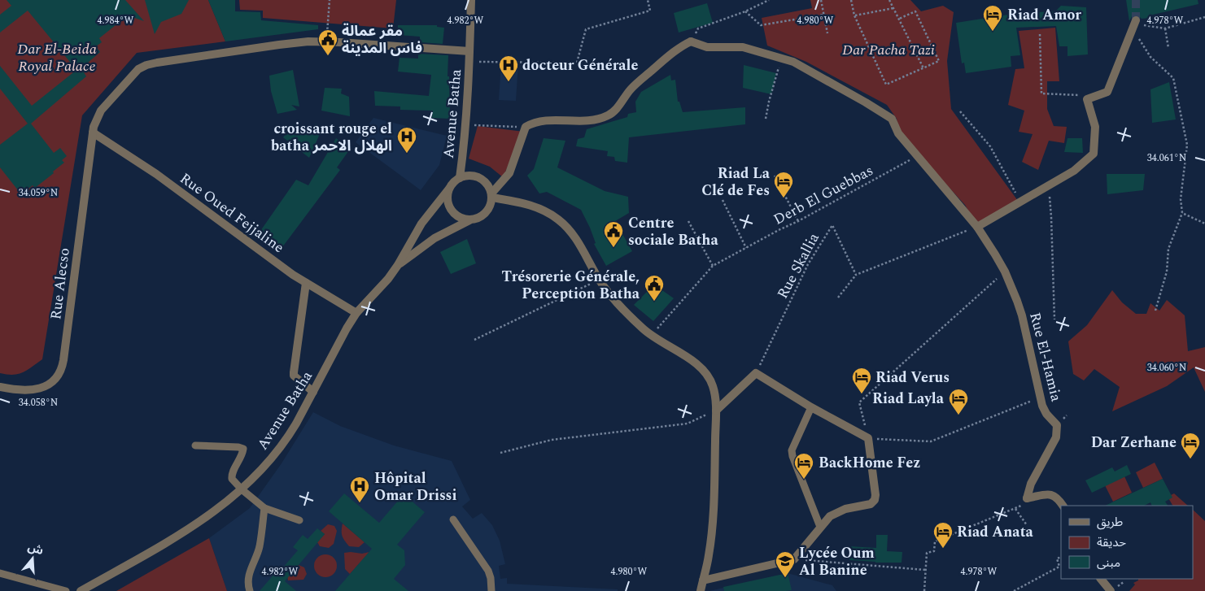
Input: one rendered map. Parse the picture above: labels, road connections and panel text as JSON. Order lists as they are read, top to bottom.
{
  "streets": {
    "street": [
      "Avenue Batha",
      "Rue Oued Fejjaline",
      "Rue Alecso",
      "Rue El-Hamia"
    ],
    "path": ["Derb El Guebbas", "Rue Skallia"]
  },
  "crossings": [
    ["Avenue Batha", "Rue Oued Fejjaline"],
    ["Avenue Batha", "Rue Alecso"],
    ["Derb El Guebbas", "Rue El-Hamia"],
    ["Rue Oued Fejjaline", "Rue Alecso"]
  ],
  "parks": ["Dar El-Beida Royal Palace", "Dar Pacha Tazi"],
  "places": {
    "hotel": [
      "Riad Amor",
      "Riad La Clé de Fes",
      "Riad Verus",
      "Riad Layla",
      "Dar Zerhane",
      "BackHome Fez",
      "Riad Anata"
    ],
    "public building": ["مقر عمالة فاس المدينة", "Centre sociale Batha", "Trésorerie Générale, Perception Batha"],
    "hospital": ["docteur Générale", "croissant rouge el batha الهلال الاحمر", "Hôpital Omar Drissi"],
    "school or university": ["Lycée Oum Al Banine"]
  },
  "legend": ["طريق", "حديقة", "مبنى"],
  "north": "top",
  "coordinates": [
    "4.984°W",
    "4.982°W",
    "4.980°W",
    "4.978°W",
    "34.061°N",
    "34.059°N",
    "34.060°N",
    "34.058°N"
  ]
}
